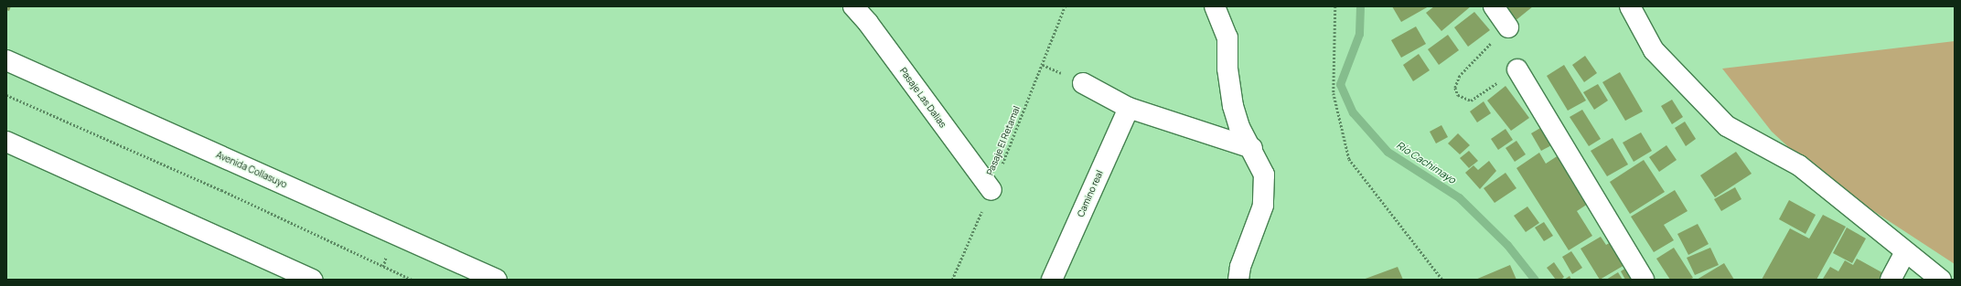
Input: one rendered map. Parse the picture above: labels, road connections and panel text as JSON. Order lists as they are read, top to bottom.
{
  "streets": {
    "street": ["Pasaje Las Dalias", "Avenida Collasuyo", "Camino real"],
    "path": ["Pasaje El Retamal"]
  },
  "crossings": [
    ["Pasaje Las Dalias", "Pasaje El Retamal"]
  ],
  "water": ["Río Cachimayo"]
}
